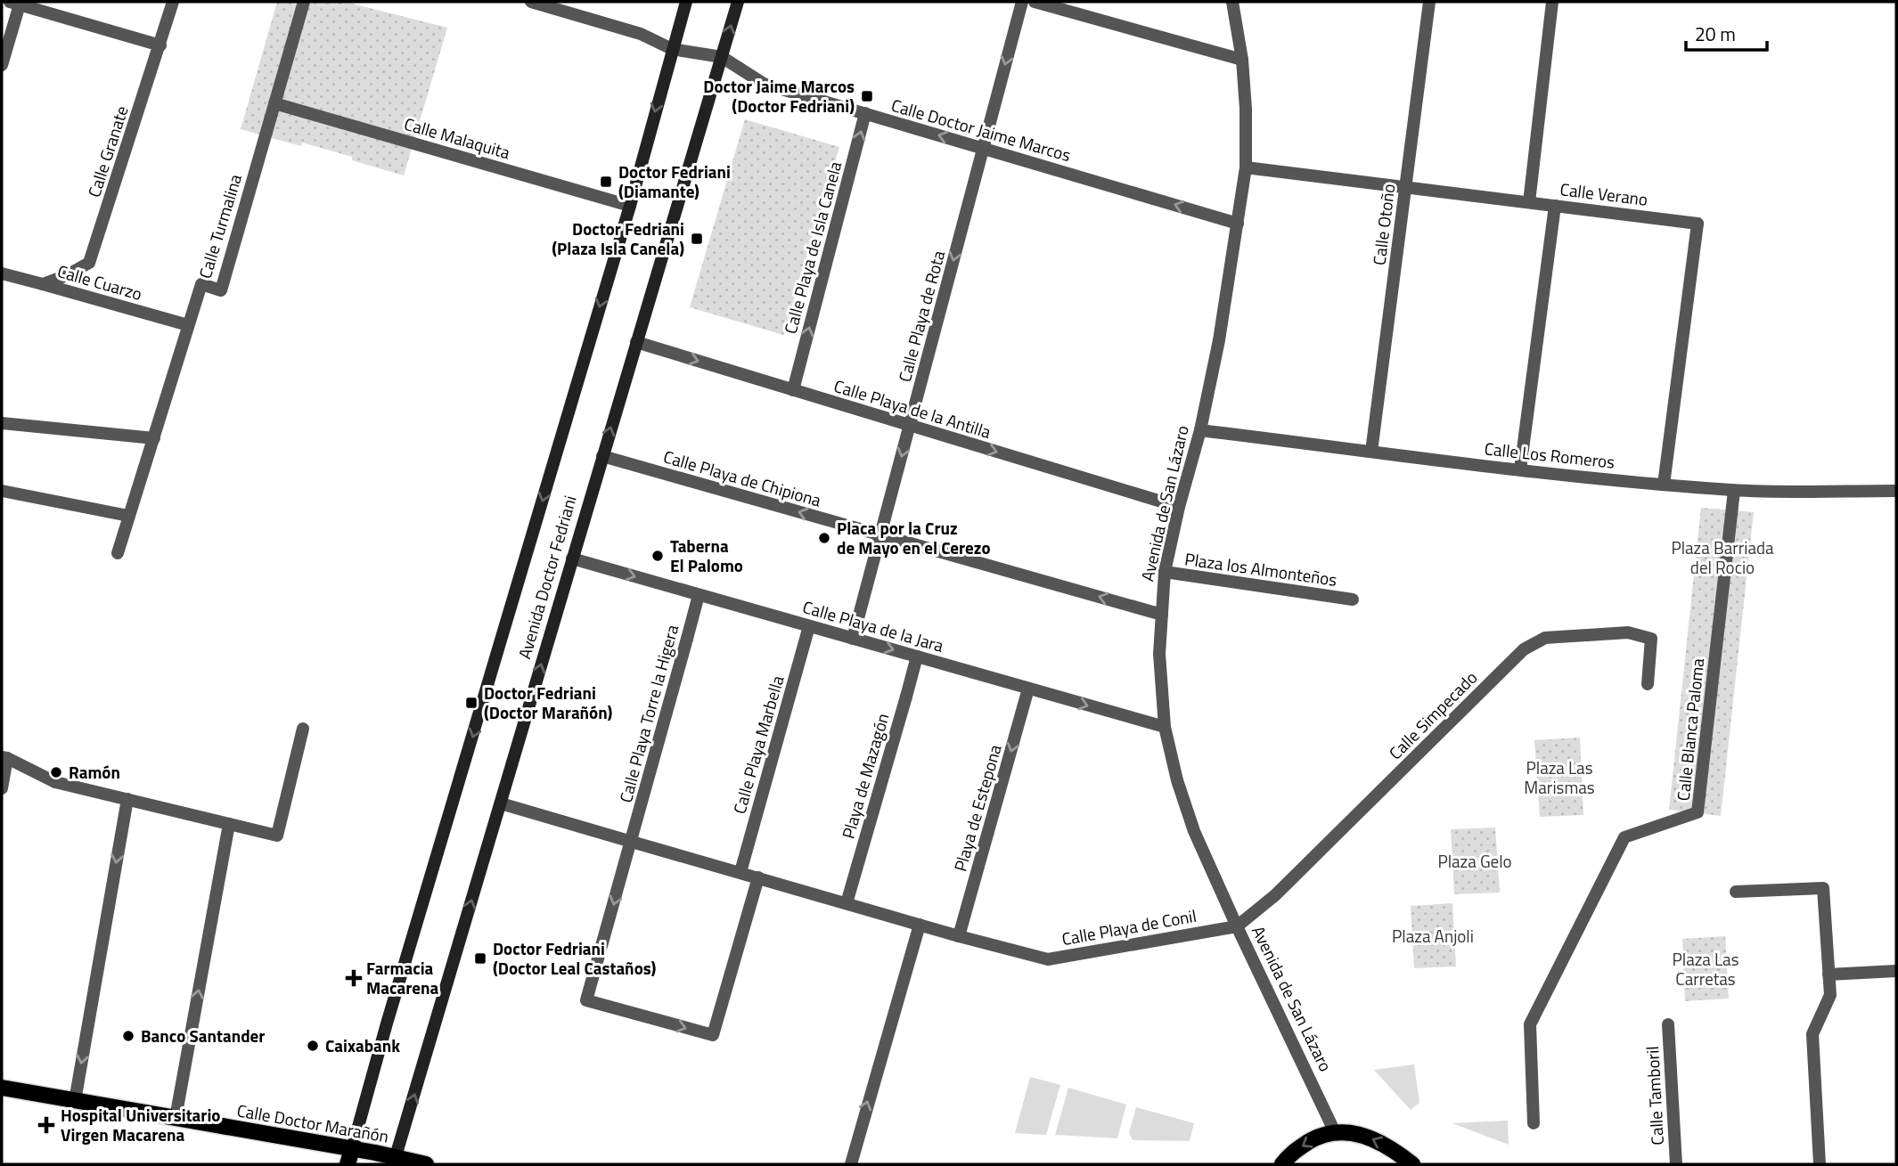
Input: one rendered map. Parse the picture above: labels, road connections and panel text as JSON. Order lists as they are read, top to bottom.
{
  "streets": {
    "main road": ["Avenida Doctor Fedriani", "Calle Doctor Marañón"],
    "street": [
      "Calle Doctor Jaime Marcos",
      "Calle Malaquita",
      "Calle Granate",
      "Calle Verano",
      "Calle Otoño",
      "Calle Turmalina",
      "Calle Playa de Isla Canela",
      "Calle Cuarzo",
      "Calle Playa de Rota",
      "Calle Playa de la Antilla",
      "Calle Los Romeros",
      "Calle Playa de Chipiona",
      "Avenida de San Lázaro",
      "Plaza los Almonteños",
      "Calle Playa de la Jara",
      "Calle Playa Torre la Higera",
      "Calle Simpecado",
      "Calle Blanca Paloma",
      "Calle Playa Marbella",
      "Playa de Mazagón",
      "Playa de Estepona",
      "Calle Playa de Conil",
      "Calle Tamboril"
    ]
  },
  "crossings": [
    ["Calle Doctor Jaime Marcos", "Calle Playa de Isla Canela"],
    ["Calle Doctor Jaime Marcos", "Calle Playa de Rota"],
    ["Calle Doctor Jaime Marcos", "Avenida de San Lázaro"],
    ["Calle Doctor Jaime Marcos", "Avenida Doctor Fedriani"],
    ["Calle Malaquita", "Calle Turmalina"],
    ["Calle Malaquita", "Avenida Doctor Fedriani"],
    ["Calle Granate", "Calle Cuarzo"],
    ["Calle Verano", "Calle Otoño"],
    ["Calle Verano", "Calle Los Romeros"],
    ["Calle Verano", "Avenida de San Lázaro"],
    ["Calle Otoño", "Calle Los Romeros"],
    ["Calle Turmalina", "Calle Cuarzo"],
    ["Calle Playa de Isla Canela", "Calle Playa de la Antilla"],
    ["Calle Playa de Rota", "Calle Playa de la Antilla"],
    ["Calle Playa de Rota", "Calle Playa de Chipiona"],
    ["Calle Playa de Rota", "Calle Playa de la Jara"],
    ["Calle Playa de la Antilla", "Avenida de San Lázaro"],
    ["Calle Playa de la Antilla", "Avenida Doctor Fedriani"],
    ["Calle Los Romeros", "Avenida de San Lázaro"],
    ["Calle Los Romeros", "Calle Blanca Paloma"],
    ["Calle Playa de Chipiona", "Avenida de San Lázaro"],
    ["Calle Playa de Chipiona", "Avenida Doctor Fedriani"],
    ["Avenida de San Lázaro", "Plaza los Almonteños"],
    ["Avenida de San Lázaro", "Calle Playa de la Jara"],
    ["Avenida de San Lázaro", "Calle Simpecado"],
    ["Avenida de San Lázaro", "Calle Playa de Conil"],
    ["Avenida Doctor Fedriani", "Calle Playa de la Jara"],
    ["Avenida Doctor Fedriani", "Calle Playa de Conil"],
    ["Avenida Doctor Fedriani", "Calle Doctor Marañón"],
    ["Calle Playa de la Jara", "Calle Playa Torre la Higera"],
    ["Calle Playa de la Jara", "Calle Playa Marbella"],
    ["Calle Playa de la Jara", "Playa de Mazagón"],
    ["Calle Playa de la Jara", "Playa de Estepona"],
    ["Calle Playa Torre la Higera", "Calle Playa de Conil"],
    ["Calle Simpecado", "Calle Playa de Conil"],
    ["Calle Playa Marbella", "Calle Playa de Conil"],
    ["Playa de Mazagón", "Calle Playa de Conil"],
    ["Playa de Estepona", "Calle Playa de Conil"]
  ],
  "one_way": [
    "Calle Doctor Jaime Marcos",
    "Calle Playa de Isla Canela",
    "Calle Playa de Rota",
    "Calle Playa de la Antilla",
    "Calle Playa de Chipiona",
    "Calle Playa de la Jara",
    "Playa de Estepona"
  ],
  "parks": [
    "Plaza Barriada del Rocio",
    "Plaza Las Marismas",
    "Plaza Gelo",
    "Plaza Anjoli",
    "Plaza Las Carretas"
  ],
  "places": {
    "transit": [
      "Doctor Jaime Marcos (Doctor Fedriani)",
      "Doctor Fedriani (Diamante)",
      "Doctor Fedriani (Plaza Isla Canela)",
      "Doctor Fedriani (Doctor Marañón)",
      "Doctor Fedriani (Doctor Leal Castaños)"
    ],
    "other": [
      "Placa por la Cruz de Mayo en el Cerezo",
      "Taberna El Palomo",
      "Ramón",
      "Banco Santander",
      "Caixabank"
    ],
    "health": ["Farmacia Macarena", "Hospital Universitario Virgen Macarena"]
  },
  "scale_bar": "20 m"
}
